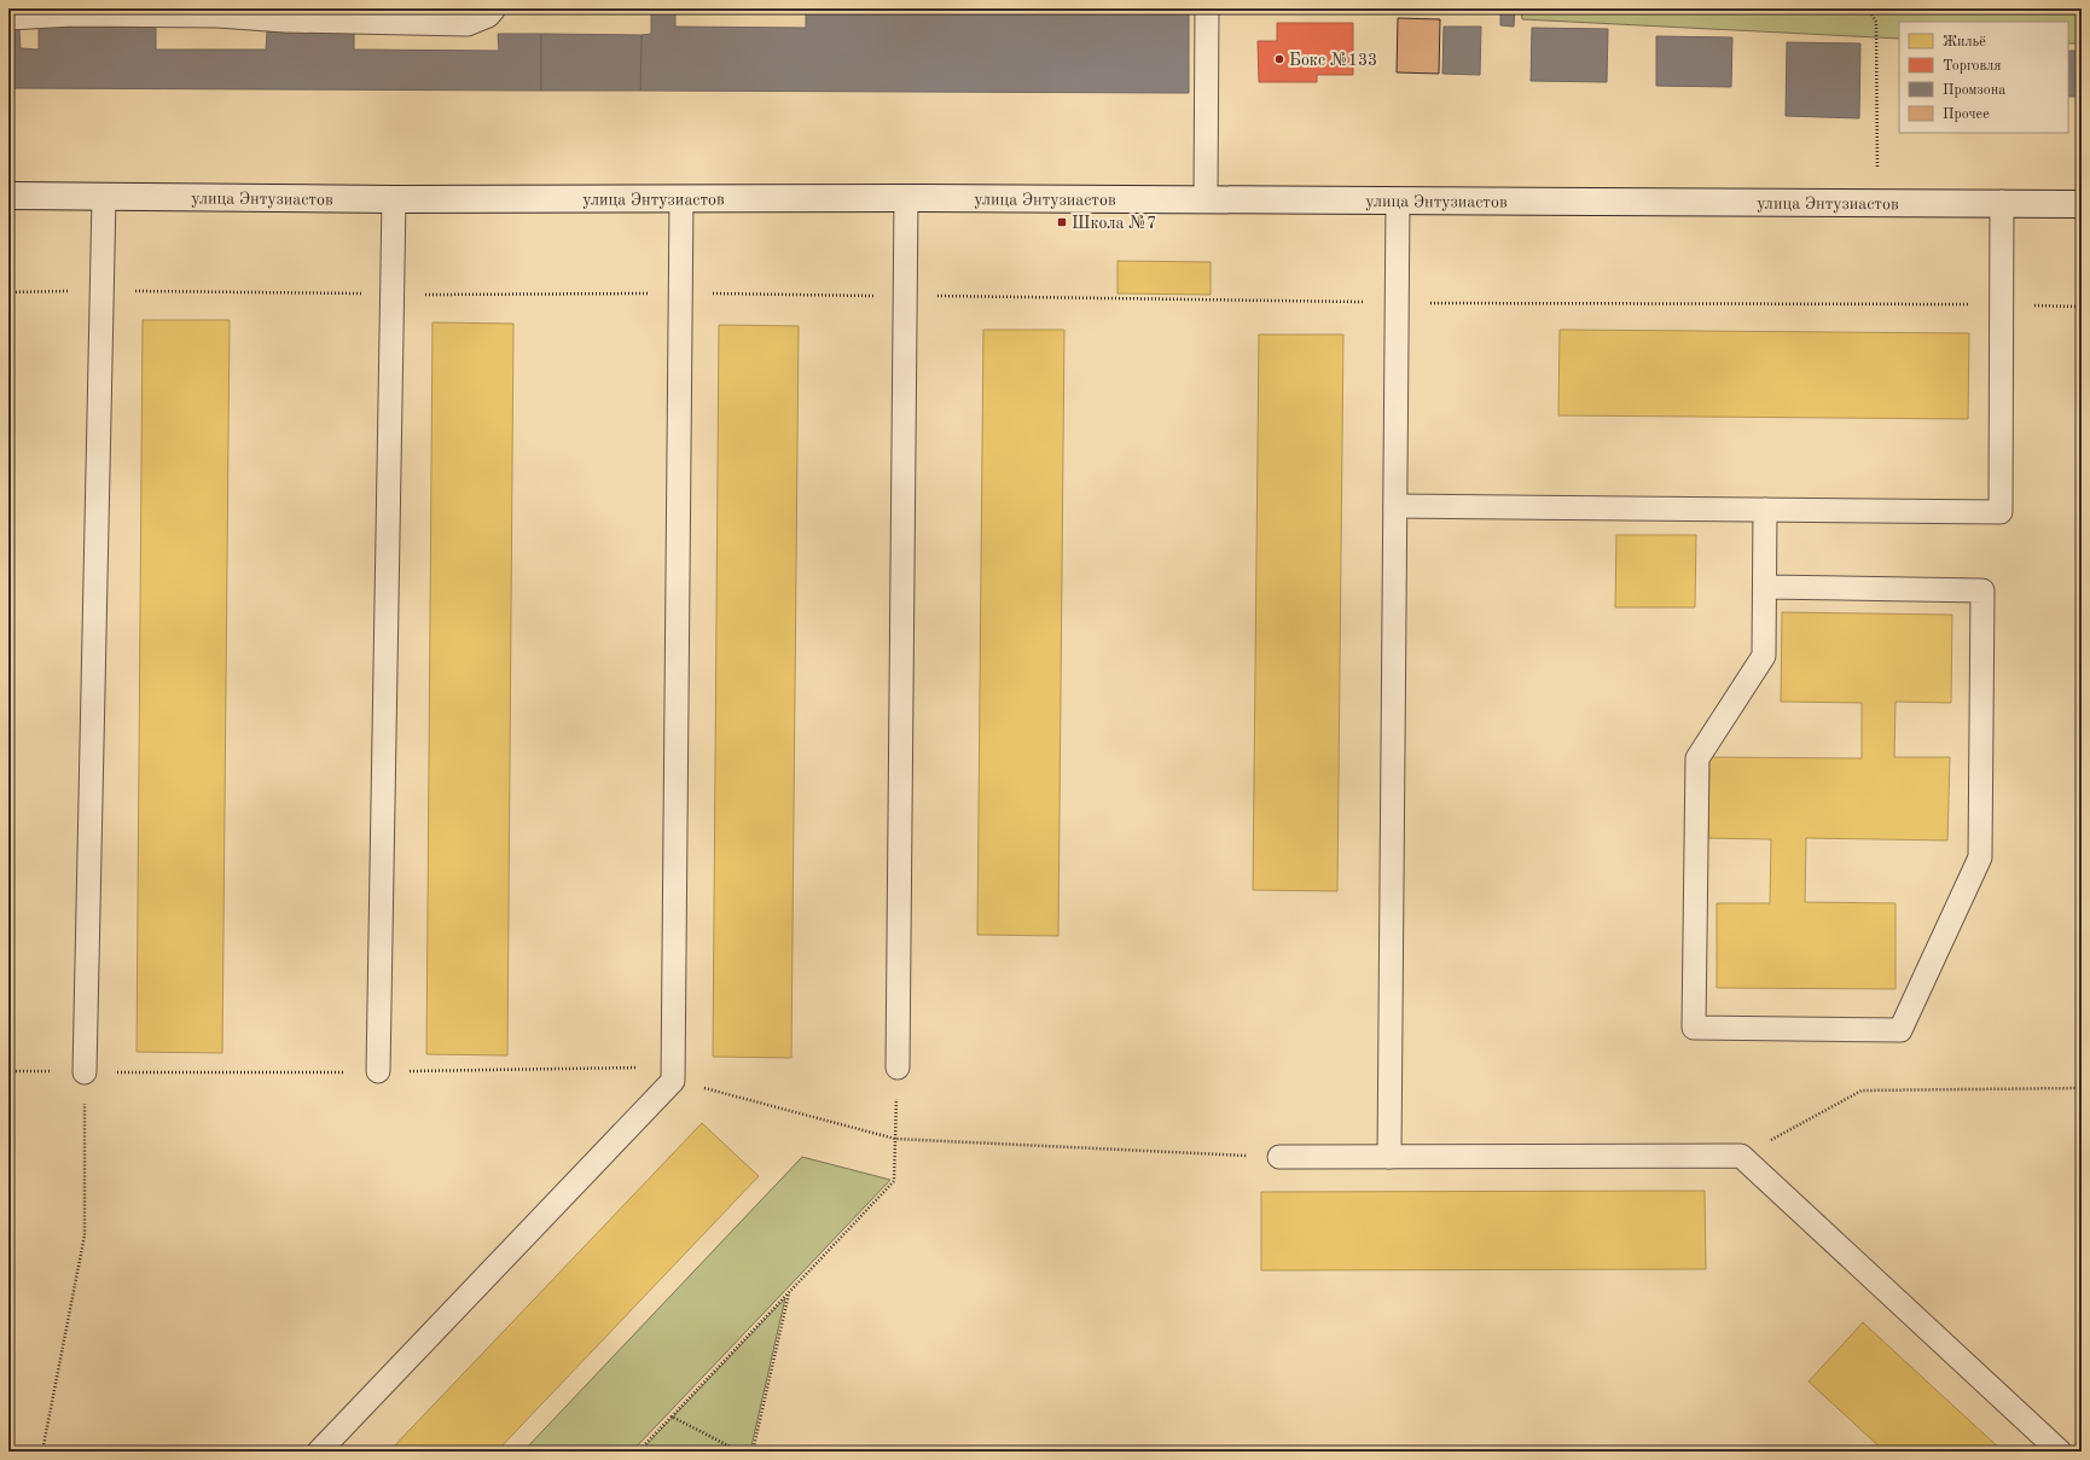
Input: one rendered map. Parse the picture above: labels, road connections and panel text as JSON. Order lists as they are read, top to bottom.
{
  "streets": {
    "main road": ["улица Энтузиастов"]
  },
  "places": {
    "other": ["Бокс №133"],
    "transit": ["Школа №7"]
  },
  "legend": [
    "Жильё",
    "Торговля",
    "Промзона",
    "Прочее"
  ]
}
